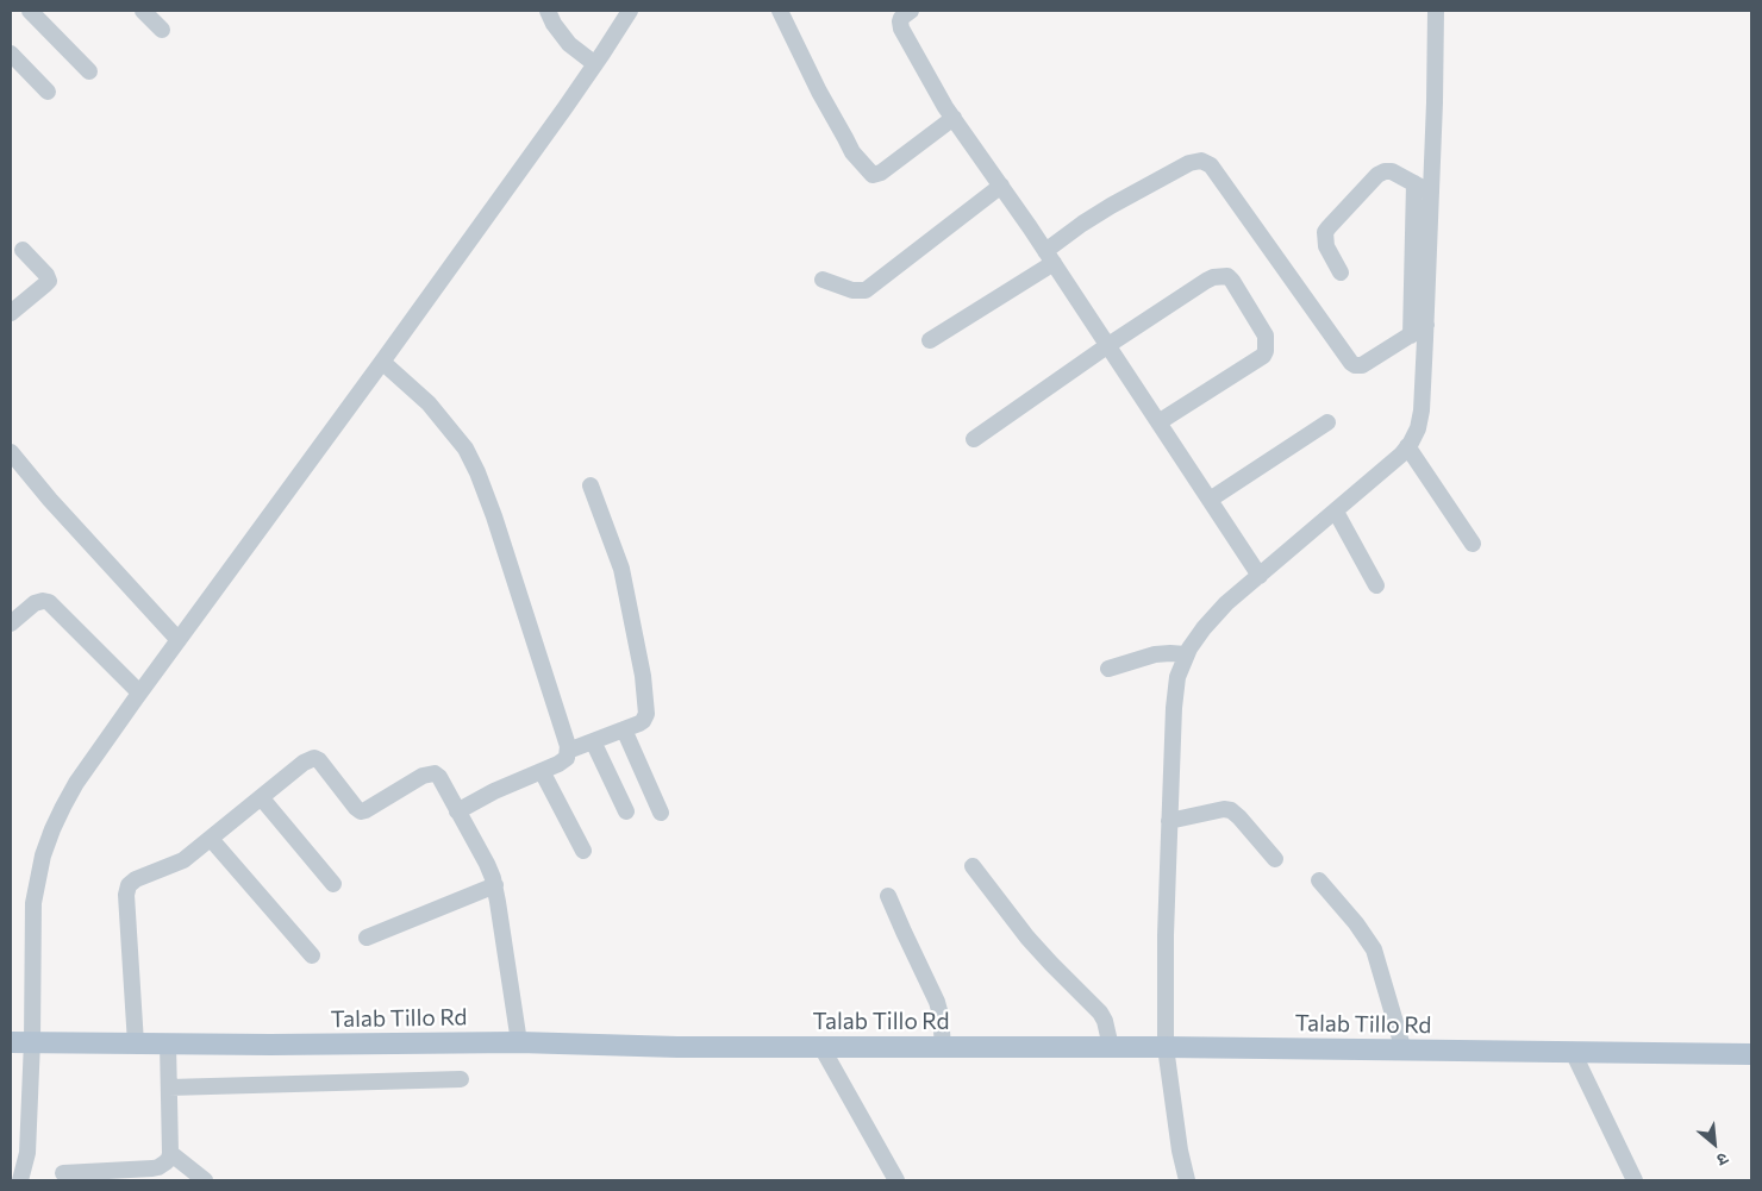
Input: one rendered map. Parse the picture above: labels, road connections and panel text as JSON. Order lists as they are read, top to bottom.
{
  "streets": {
    "main road": ["Talab Tillo Rd"]
  },
  "north": "bottom right"
}
